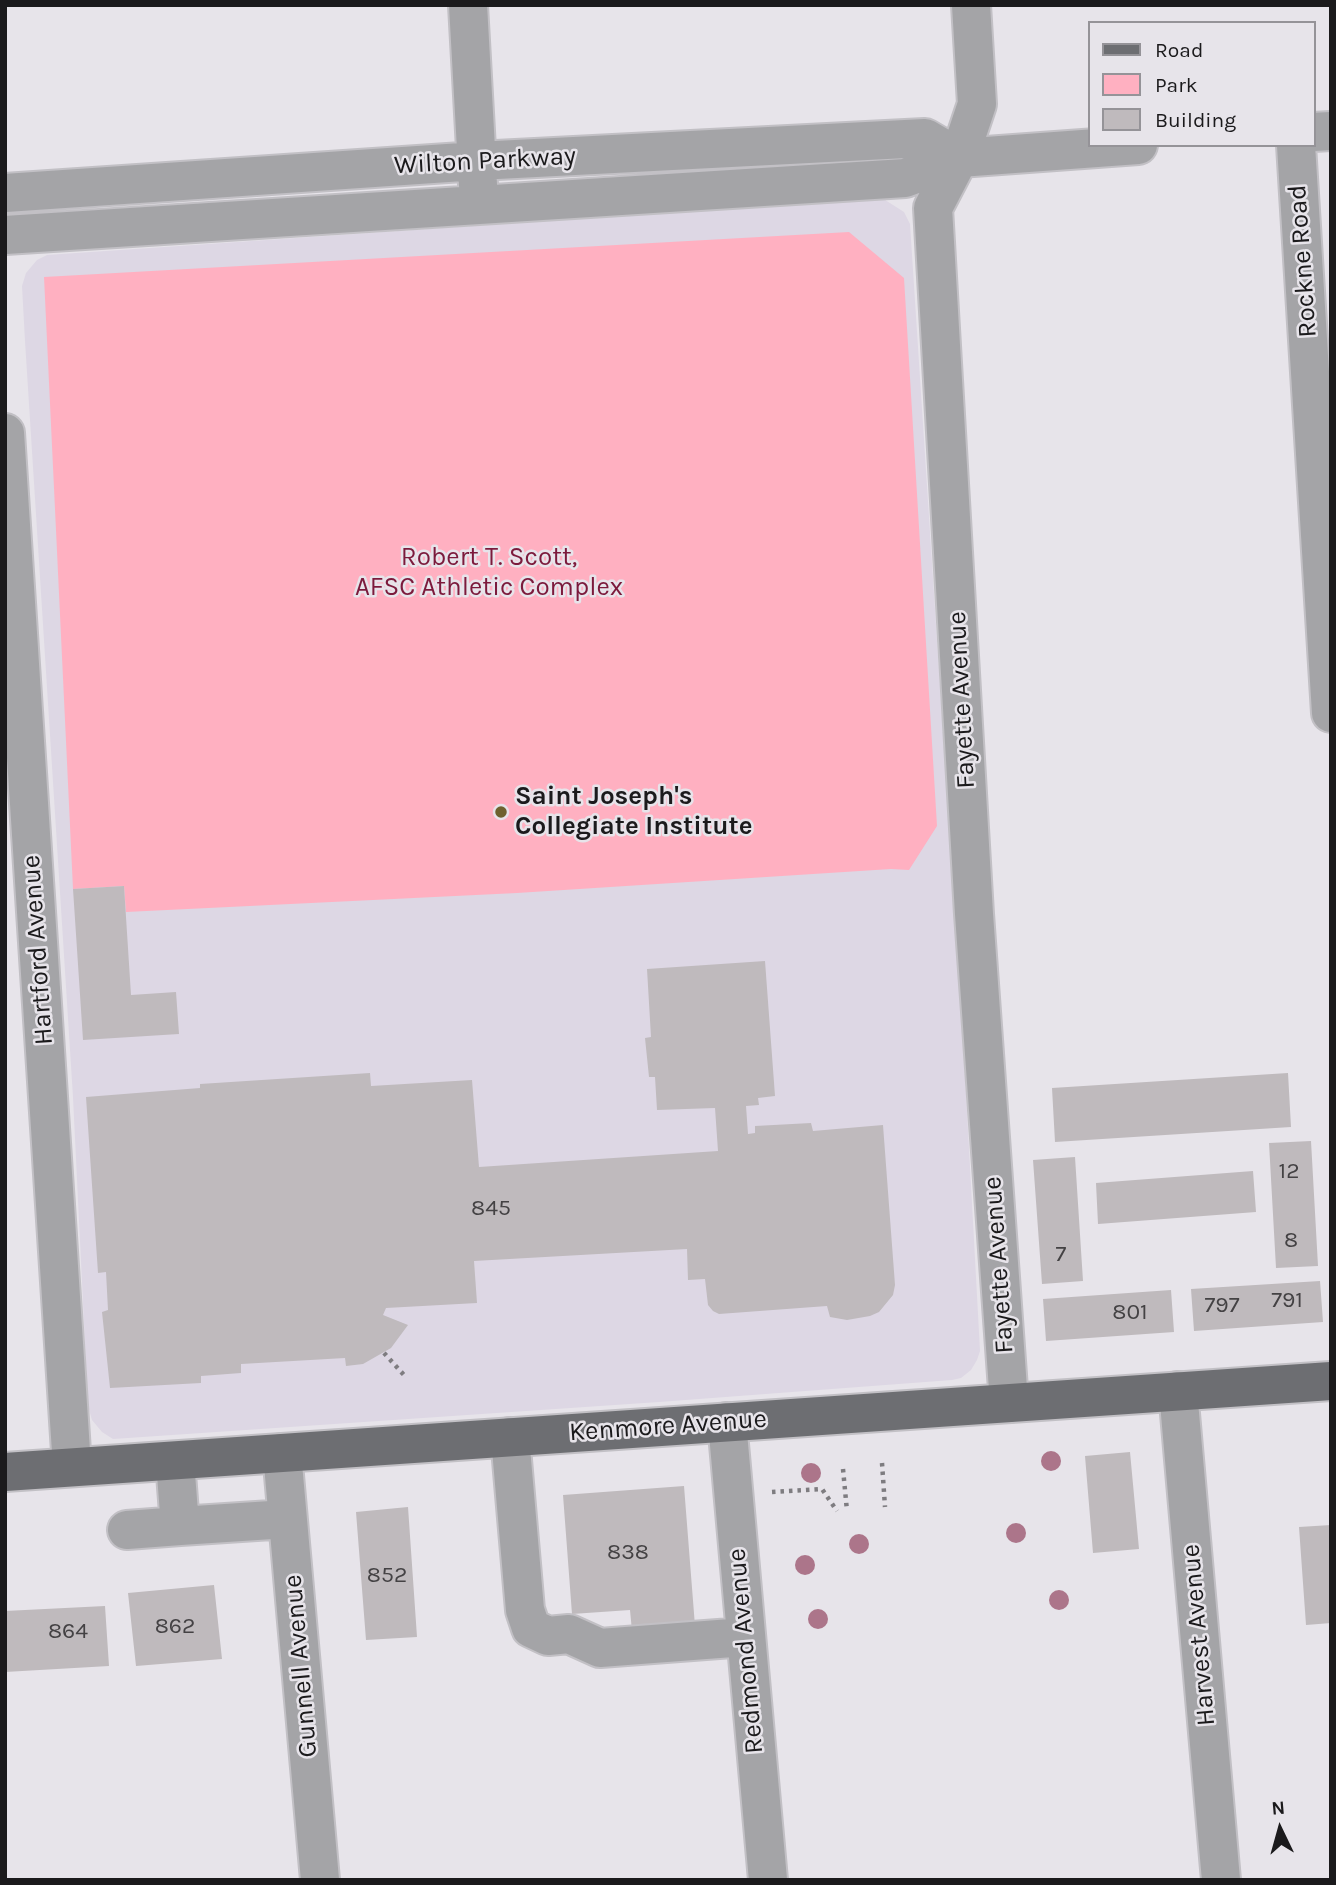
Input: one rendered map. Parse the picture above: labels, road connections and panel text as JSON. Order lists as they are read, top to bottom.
{
  "streets": {
    "main road": ["Kenmore Avenue"],
    "street": [
      "Wilton Parkway",
      "Rockne Road",
      "Fayette Avenue",
      "Hartford Avenue",
      "Harvest Avenue",
      "Redmond Avenue",
      "Gunnell Avenue"
    ]
  },
  "crossings": [
    ["Wilton Parkway", "Fayette Avenue"],
    ["Fayette Avenue", "Kenmore Avenue"],
    ["Hartford Avenue", "Kenmore Avenue"],
    ["Kenmore Avenue", "Harvest Avenue"],
    ["Kenmore Avenue", "Redmond Avenue"],
    ["Kenmore Avenue", "Gunnell Avenue"]
  ],
  "parks": ["Robert T. Scott, AFSC Athletic Complex"],
  "places": ["Saint Joseph's Collegiate Institute"],
  "house_numbers": [
    "12",
    "845",
    "8",
    "7",
    "791",
    "797",
    "801",
    "838",
    "852",
    "862",
    "864"
  ],
  "legend": ["Road", "Park", "Building"],
  "north": "top"
}
